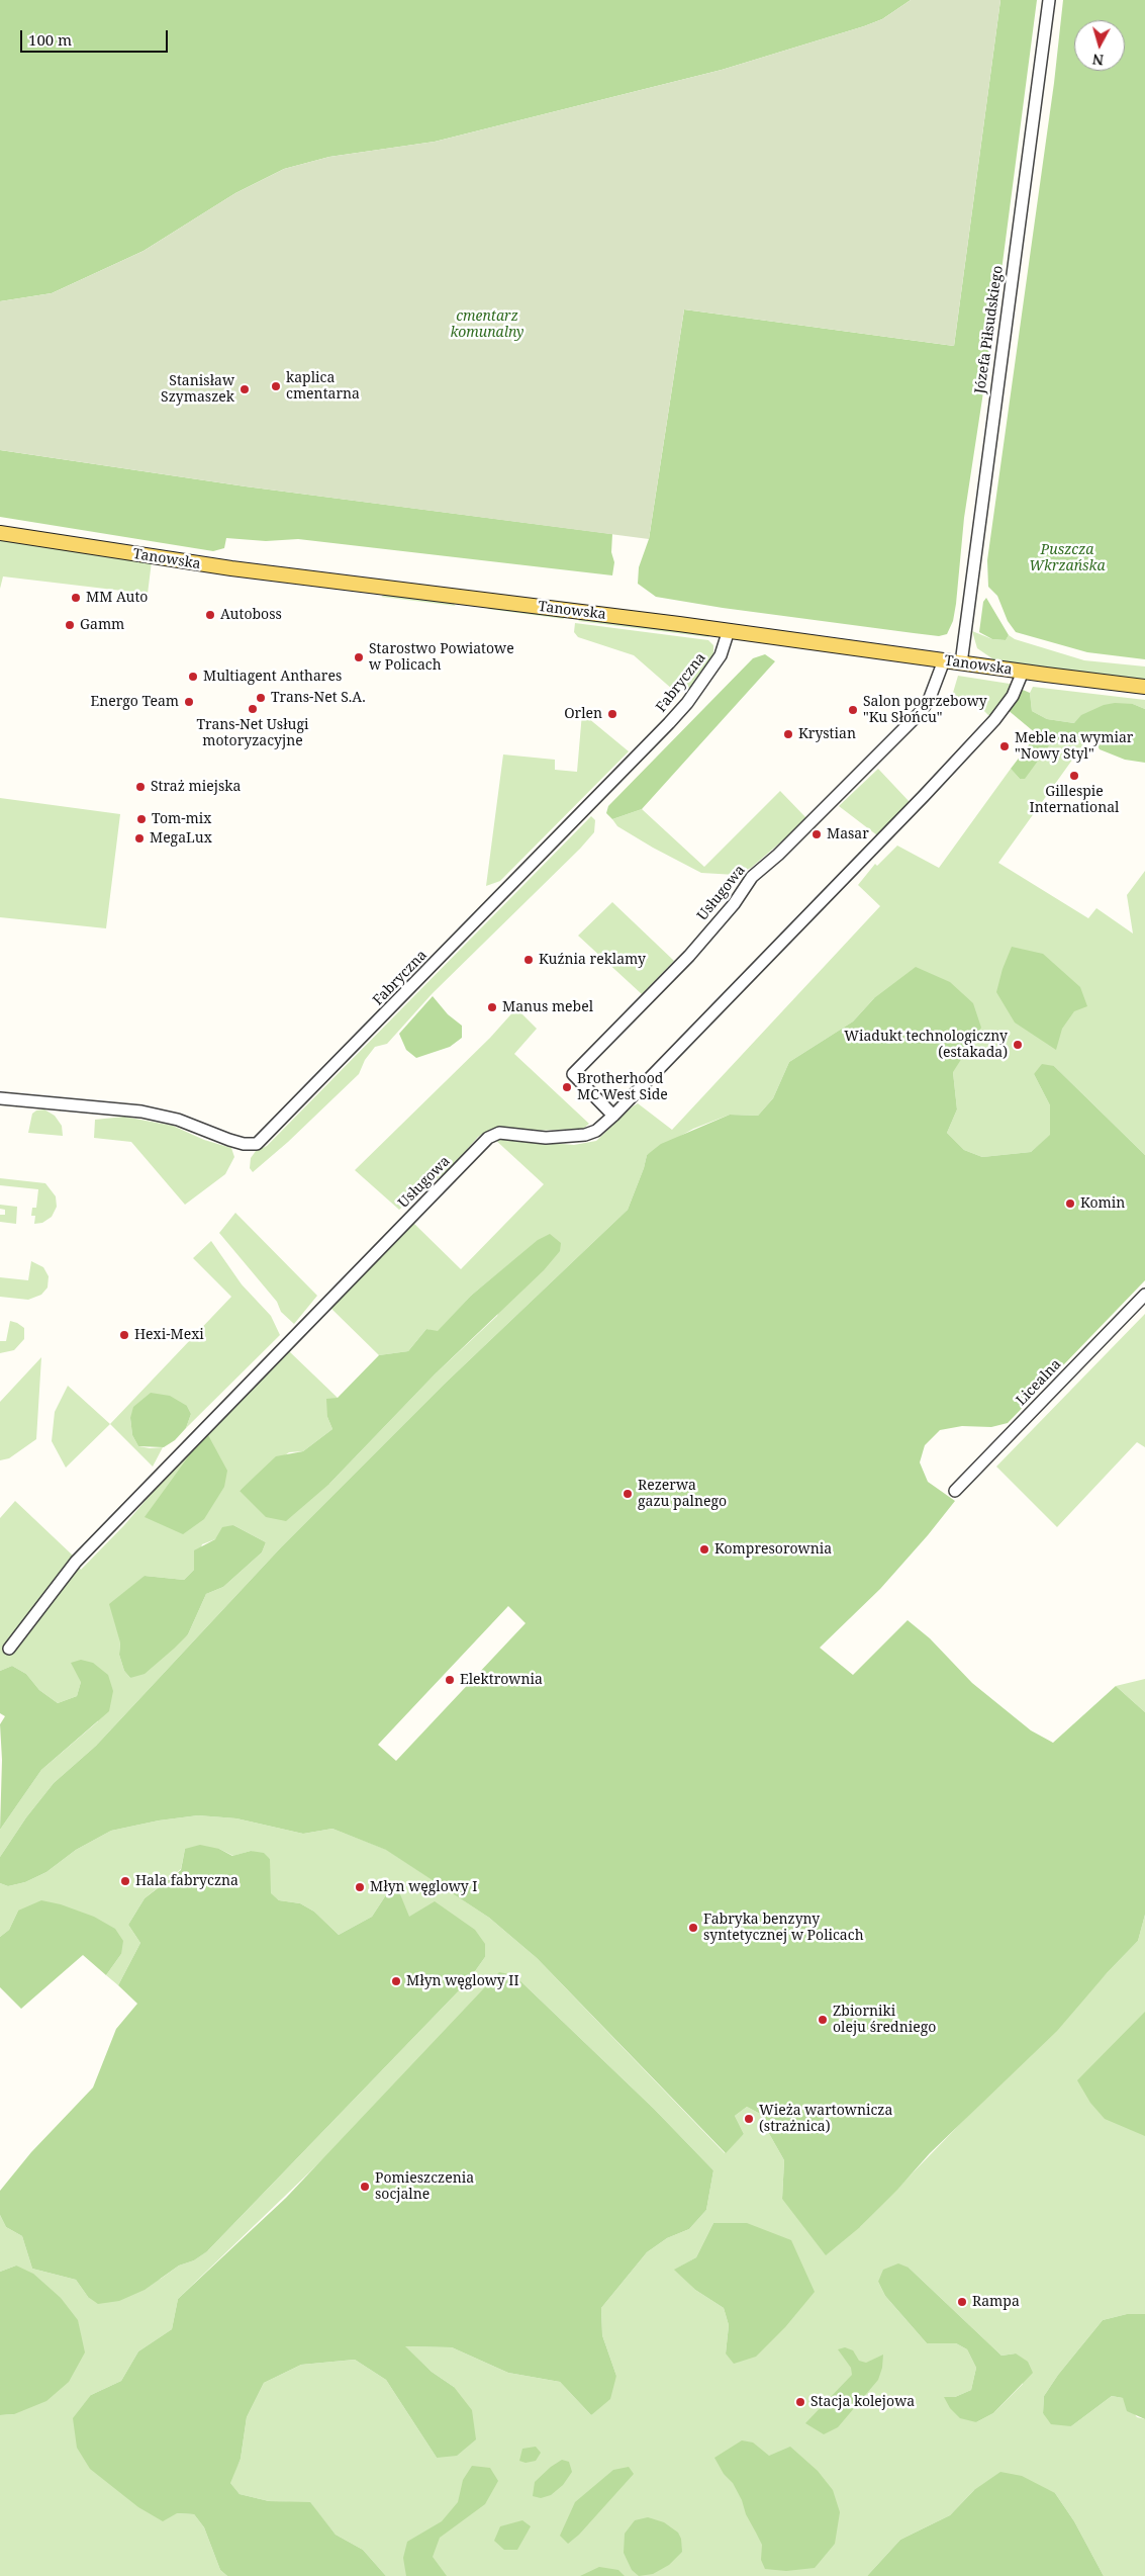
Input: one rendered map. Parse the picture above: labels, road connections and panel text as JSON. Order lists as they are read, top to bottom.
{
  "streets": {
    "main road": ["Tanowska"],
    "street": [
      "Józefa Piłsudskiego",
      "Fabryczna",
      "Usługowa",
      "Licealna"
    ]
  },
  "crossings": [
    ["Józefa Piłsudskiego", "Tanowska"],
    ["Tanowska", "Fabryczna"],
    ["Tanowska", "Usługowa"]
  ],
  "parks": ["cmentarz komunalny", "Puszcza Wkrzańska"],
  "places": [
    "kaplica cmentarna",
    "Stanisław Szymaszek",
    "MM Auto",
    "Autoboss",
    "Gamm",
    "Starostwo Powiatowe w Policach",
    "Multiagent Anthares",
    "Trans-Net S.A.",
    "Energo Team",
    "Trans-Net Usługi motoryzacyjne",
    "Salon pogrzebowy \"Ku Słońcu\"",
    "Orlen",
    "Krystian",
    "Meble na wymiar \"Nowy Styl\"",
    "Gillespie International",
    "Straż miejska",
    "Tom-mix",
    "Masar",
    "MegaLux",
    "Kuźnia reklamy",
    "Manus mebel",
    "Wiadukt technologiczny (estakada)",
    "Brotherhood MC West Side",
    "Komin",
    "Hexi-Mexi",
    "Rezerwa gazu palnego",
    "Kompresorownia",
    "Elektrownia",
    "Hala fabryczna",
    "Młyn węglowy I",
    "Fabryka benzyny syntetycznej w Policach",
    "Młyn węglowy II",
    "Zbiorniki oleju średniego",
    "Wieża wartownicza (strażnica)",
    "Pomieszczenia socjalne",
    "Rampa",
    "Stacja kolejowa"
  ],
  "scale_bar": "100 m",
  "north": "bottom"
}
